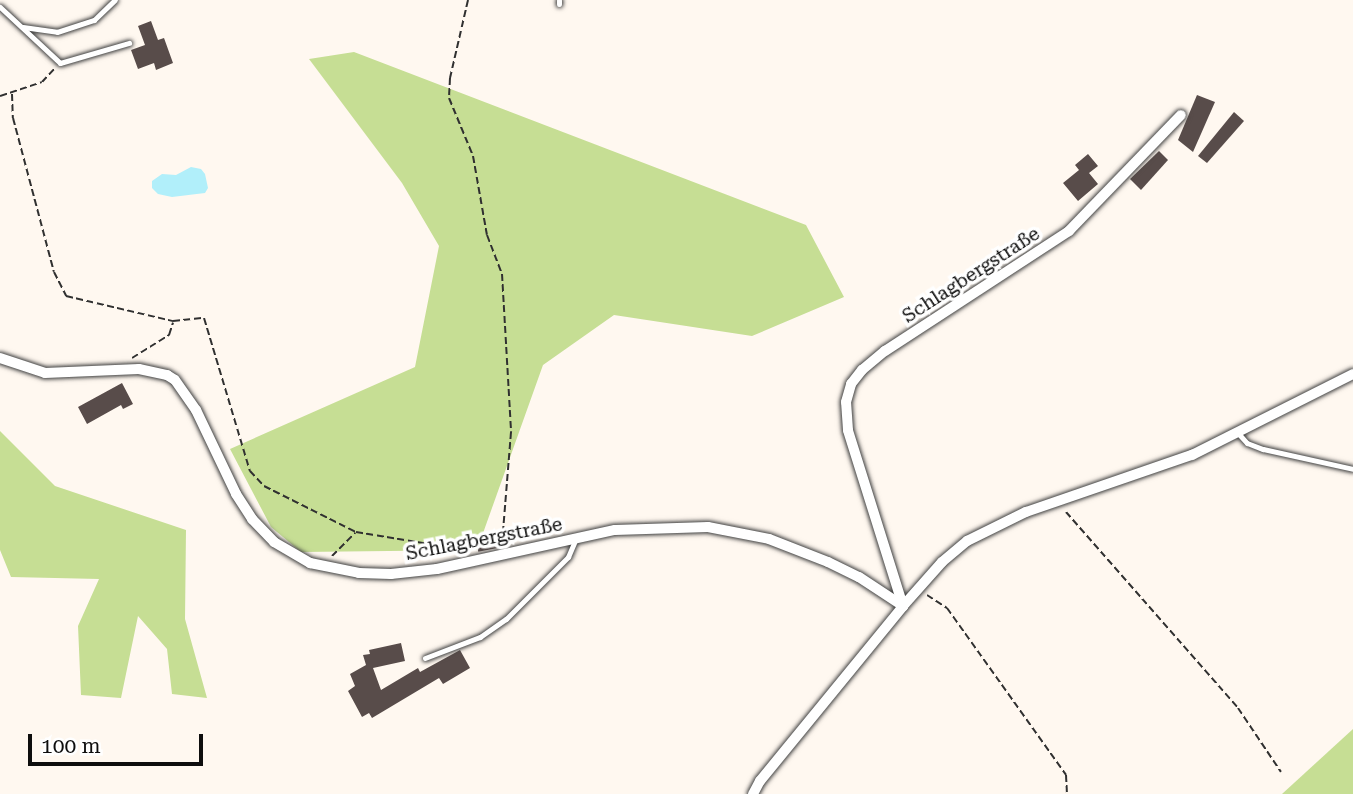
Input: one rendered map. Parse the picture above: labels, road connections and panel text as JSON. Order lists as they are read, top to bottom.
{
  "streets": {
    "street": ["Schlagbergstraße"]
  },
  "scale_bar": "100 m"
}
